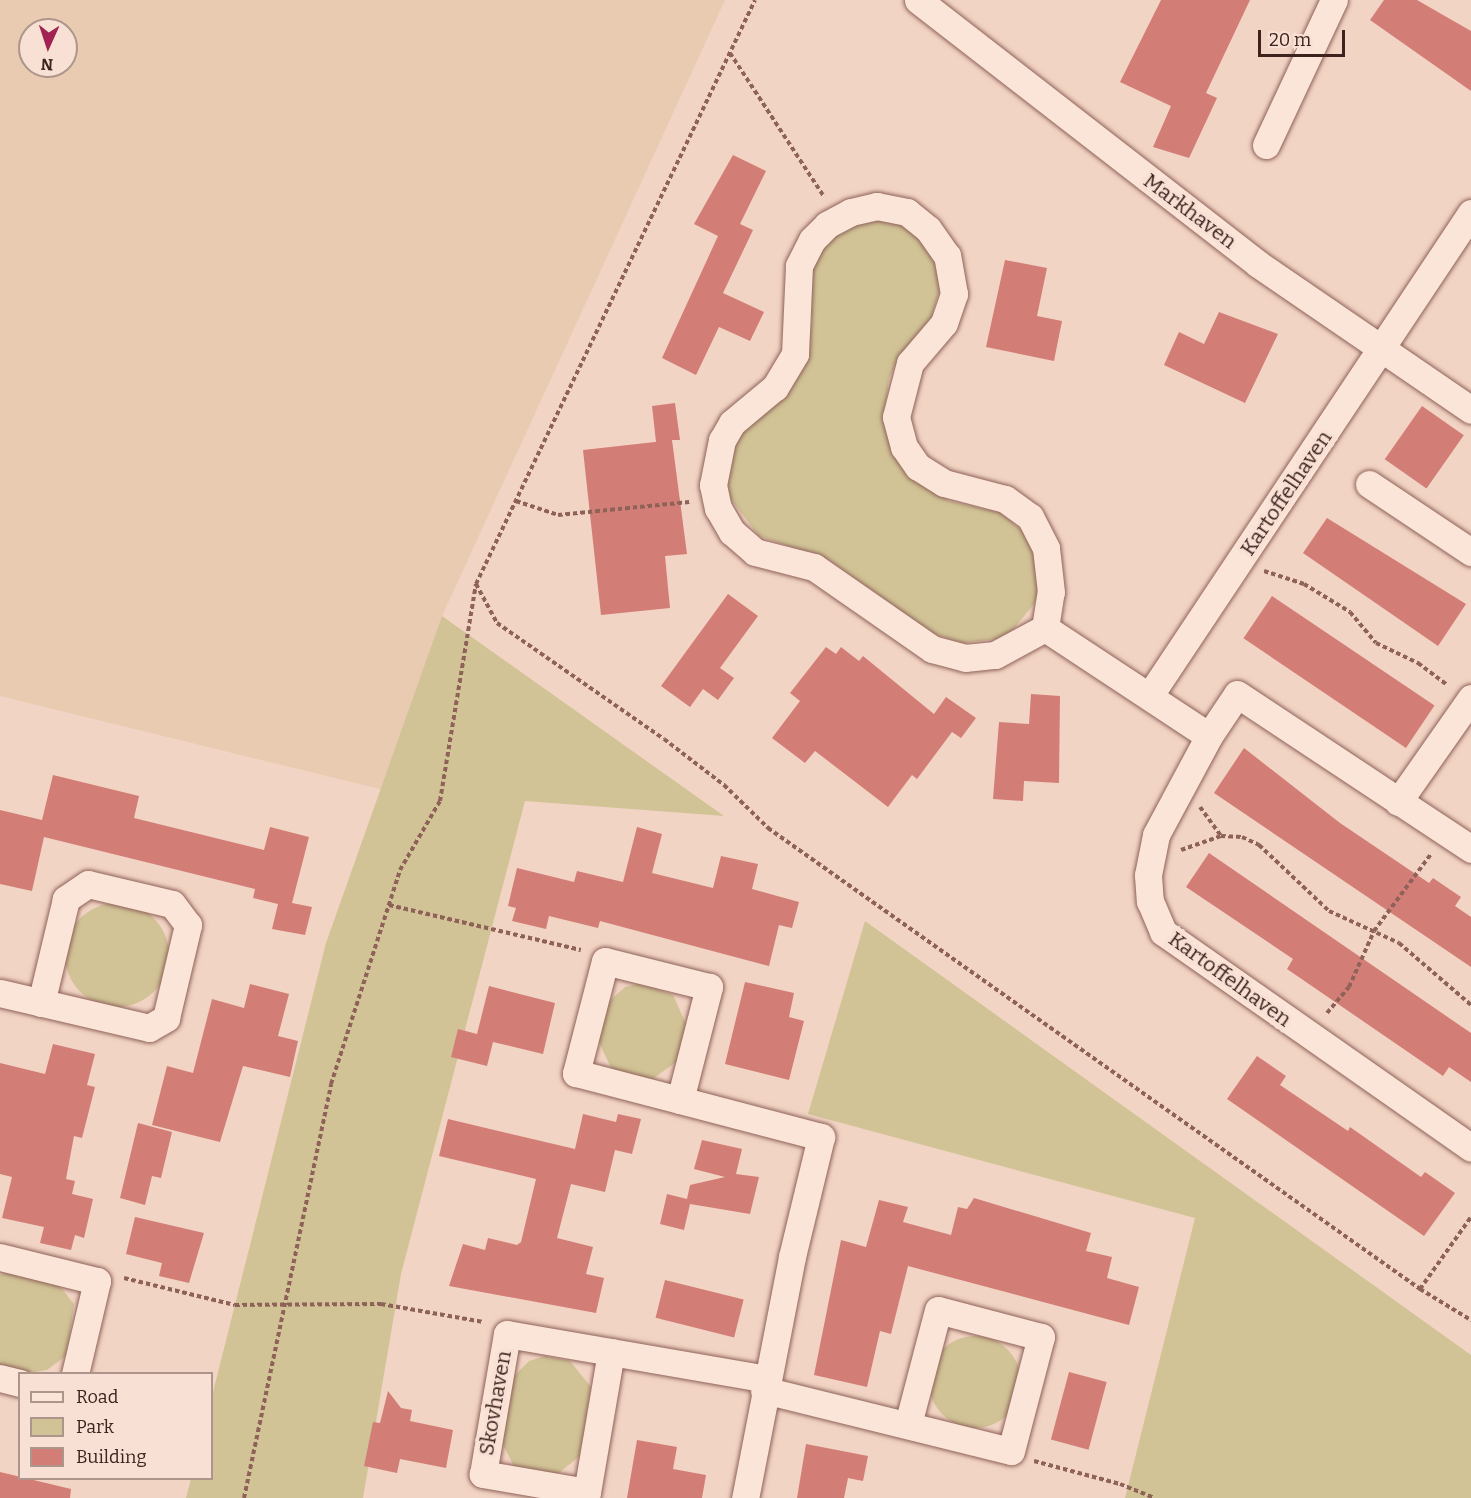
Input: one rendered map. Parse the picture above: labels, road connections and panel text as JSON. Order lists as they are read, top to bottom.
{
  "streets": {
    "street": ["Markhaven", "Kartoffelhaven", "Skovhaven"]
  },
  "crossings": [
    ["Markhaven", "Kartoffelhaven"]
  ],
  "legend": ["Road", "Park", "Building"],
  "scale_bar": "20 m",
  "north": "bottom"
}
